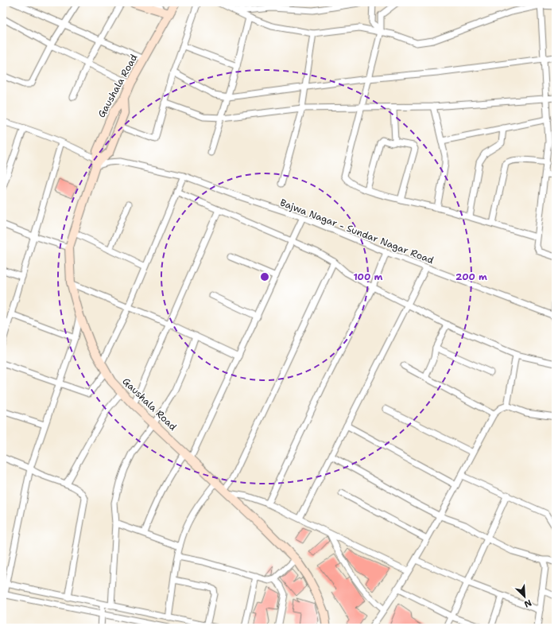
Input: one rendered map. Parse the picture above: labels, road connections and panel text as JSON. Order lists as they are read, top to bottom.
{
  "streets": {
    "street": ["Gaushala Road", "Bajwa Nagar - Sundar Nagar Road"]
  },
  "crossings": [
    ["Gaushala Road", "Bajwa Nagar - Sundar Nagar Road"]
  ],
  "north": "bottom right",
  "rings": ["100 m", "200 m"]
}
